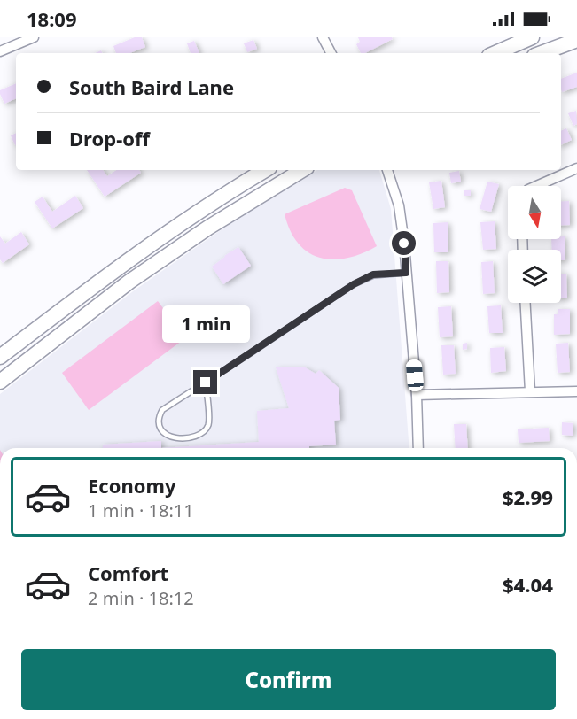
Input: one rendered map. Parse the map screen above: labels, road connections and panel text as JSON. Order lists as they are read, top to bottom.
{
  "north": "bottom",
  "page": {
    "status": "18:09",
    "banner": ["South Baird Lane", "Drop-off"],
    "bubble": "1 min",
    "list": [
      {
        "name": "Economy",
        "note": "1 min · 18:11",
        "value": "$2.99"
      },
      {
        "name": "Comfort",
        "note": "2 min · 18:12",
        "value": "$4.04"
      }
    ],
    "buttons": "Confirm"
  }
}
